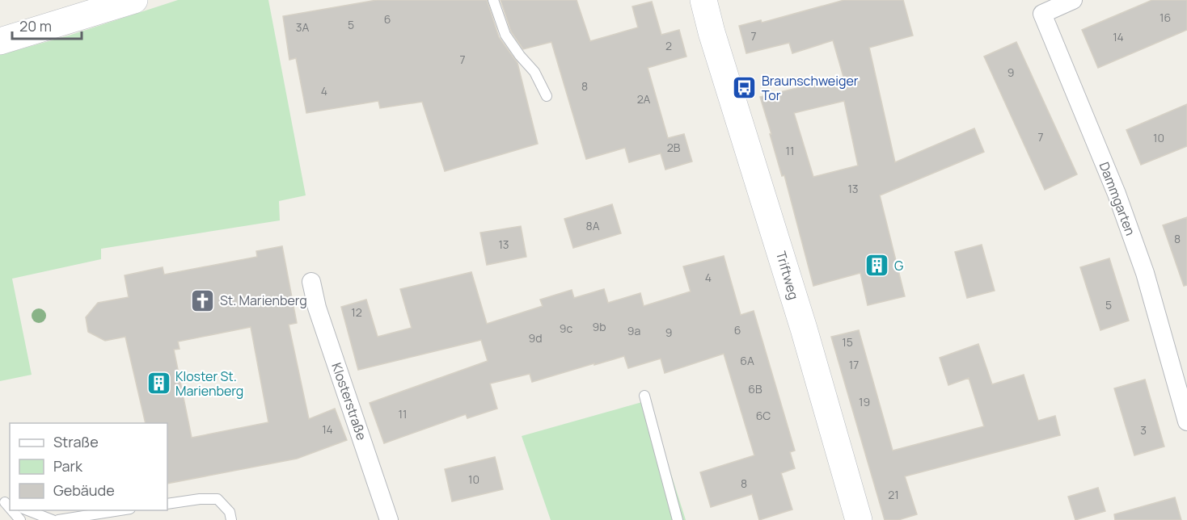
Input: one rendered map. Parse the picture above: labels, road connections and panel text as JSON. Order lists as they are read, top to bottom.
{
  "streets": {
    "main road": ["Triftweg"],
    "street": ["Dammgarten", "Klosterstraße"]
  },
  "places": {
    "bus stop": ["Braunschweiger Tor"],
    "building": ["G", "Kloster St. Marienberg"],
    "church": ["St. Marienberg"]
  },
  "house_numbers": [
    "16",
    "6",
    "5",
    "3A",
    "7",
    "14",
    "2",
    "7",
    "9",
    "8",
    "4",
    "2A",
    "7",
    "10",
    "2B",
    "11",
    "13",
    "8A",
    "8",
    "13",
    "4",
    "5",
    "12",
    "9b",
    "9c",
    "6",
    "9a",
    "9",
    "9d",
    "15",
    "6A",
    "17",
    "6B",
    "19",
    "11",
    "6C",
    "14",
    "3",
    "10",
    "8",
    "21"
  ],
  "legend": ["Straße", "Park", "Gebäude"],
  "scale_bar": "20 m"
}
